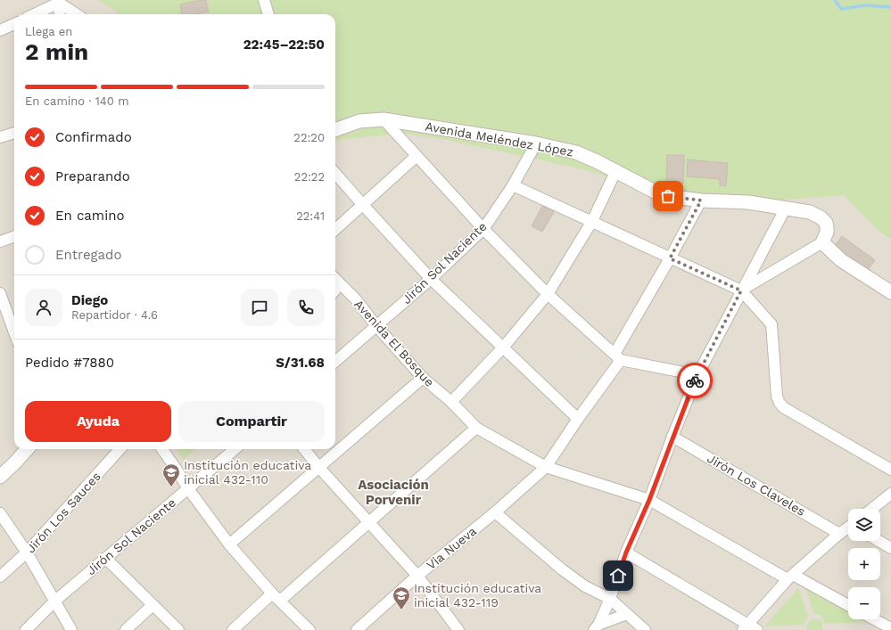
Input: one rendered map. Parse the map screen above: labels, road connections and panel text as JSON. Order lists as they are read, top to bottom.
{
  "streets": {
    "street": [
      "Avenida Meléndez López",
      "Jirón Sol Naciente",
      "Avenida El Bosque",
      "Jirón Los Claveles",
      "Jirón Los Sauces",
      "Via Nueva"
    ]
  },
  "crossings": [
    ["Avenida Meléndez López", "Jirón Sol Naciente"],
    ["Avenida Meléndez López", "Via Nueva"],
    ["Jirón Sol Naciente", "Avenida El Bosque"],
    ["Avenida El Bosque", "Via Nueva"]
  ],
  "districts": ["Asociación Porvenir"],
  "places": {
    "school or university": ["Institución educativa inicial 432-110", "Institución educativa inicial 432-119"]
  },
  "page": {
    "heading": ["2 min", "Llega en", "22:45–22:50"],
    "panel": [
      "Diego",
      "Repartidor · 4.6",
      "Pedido #7880",
      "S/31.68"
    ],
    "bar": "En camino · 140 m",
    "list": [
      ["Confirmado", "22:20"],
      ["Preparando", "22:22"],
      ["En camino", "22:41"],
      "Entregado"
    ],
    "buttons": ["Ayuda", "Compartir"],
    "map_buttons": ["+", "−"]
  }
}
